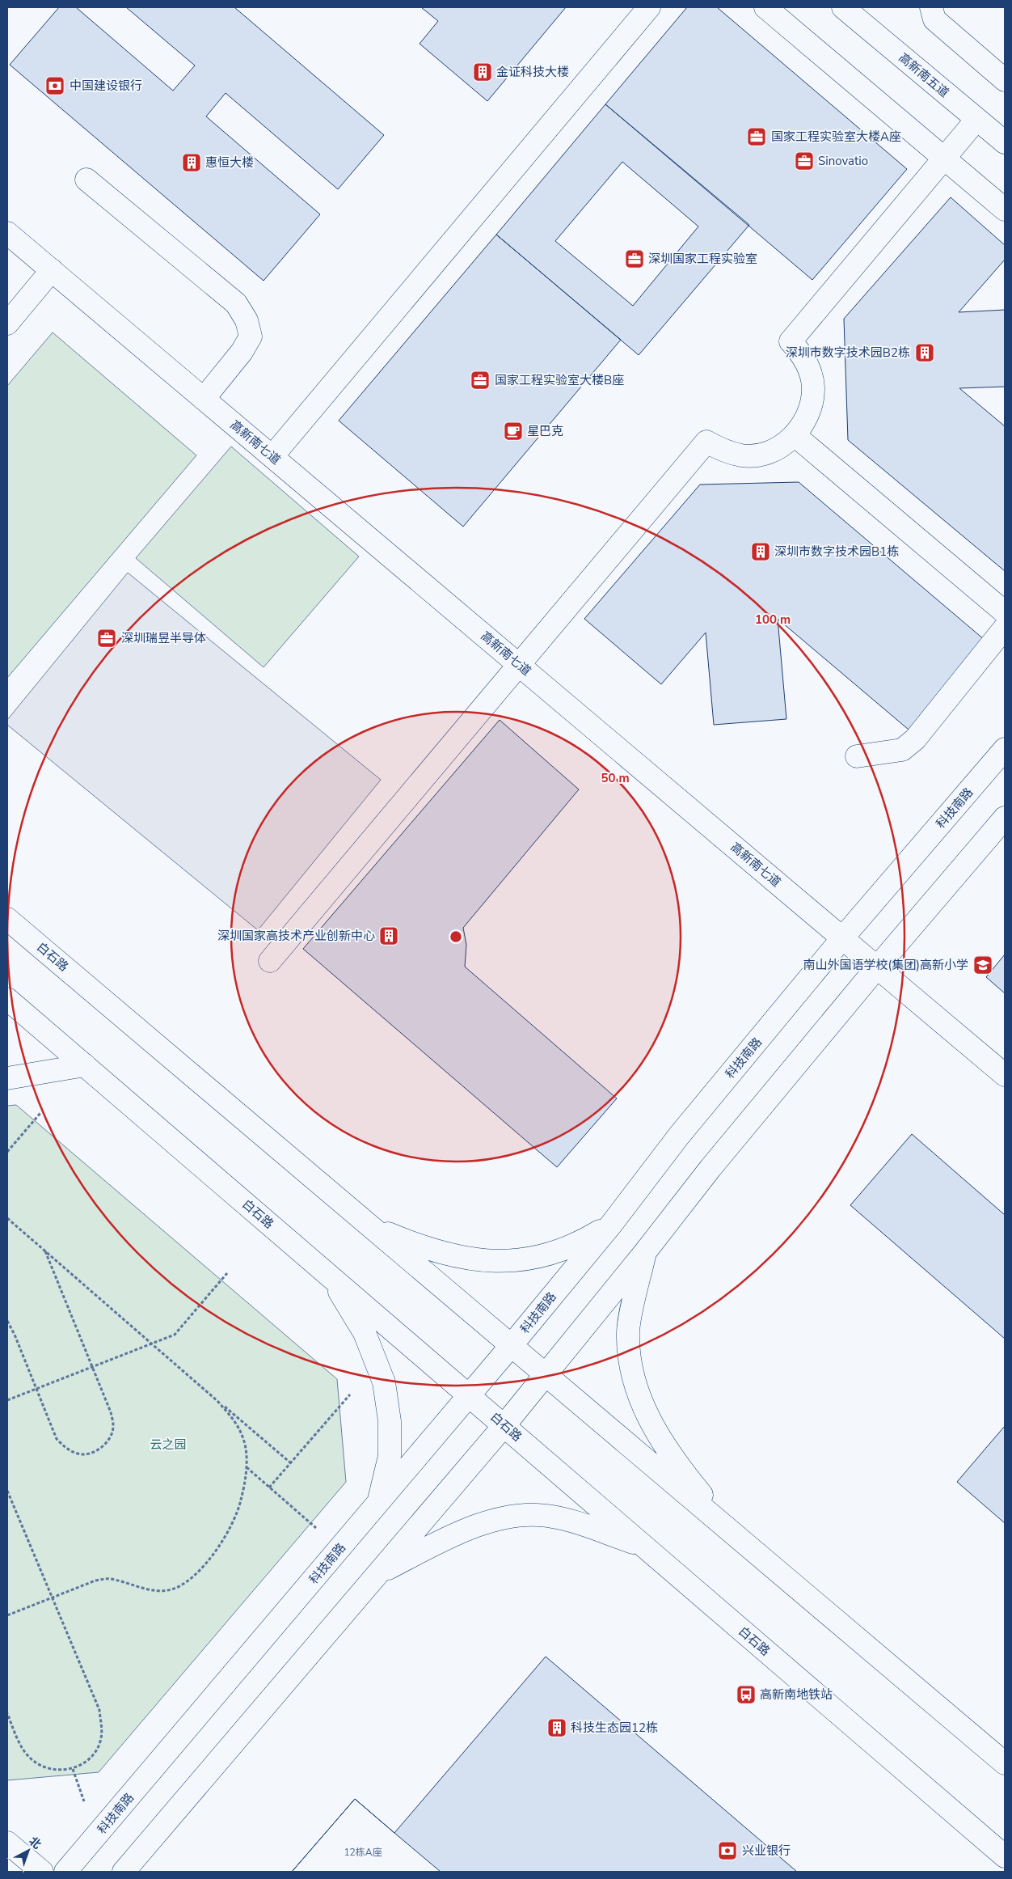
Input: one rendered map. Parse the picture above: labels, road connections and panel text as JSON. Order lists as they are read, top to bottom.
{
  "streets": {
    "main road": [
      "高新南五道",
      "高新南七道",
      "科技南路",
      "白石路"
    ]
  },
  "crossings": [
    ["高新南七道", "科技南路"],
    ["科技南路", "白石路"]
  ],
  "parks": ["云之园"],
  "places": {
    "building": [
      "金证科技大楼",
      "惠恒大楼",
      "深圳市数字技术园B2栋",
      "深圳市数字技术园B1栋",
      "深圳国家高技术产业创新中心",
      "科技生态园12栋"
    ],
    "bank": ["中国建设银行", "兴业银行"],
    "office": [
      "国家工程实验室大楼A座",
      "Sinovatio",
      "深圳国家工程实验室",
      "国家工程实验室大楼B座",
      "深圳瑞昱半导体"
    ],
    "cafe": ["星巴克"],
    "school or university": ["南山外国语学校(集团)高新小学"],
    "bus stop": ["高新南地铁站"]
  },
  "house_numbers": ["12栋A座"],
  "north": "top right",
  "rings": ["100 m", "50 m"]
}
